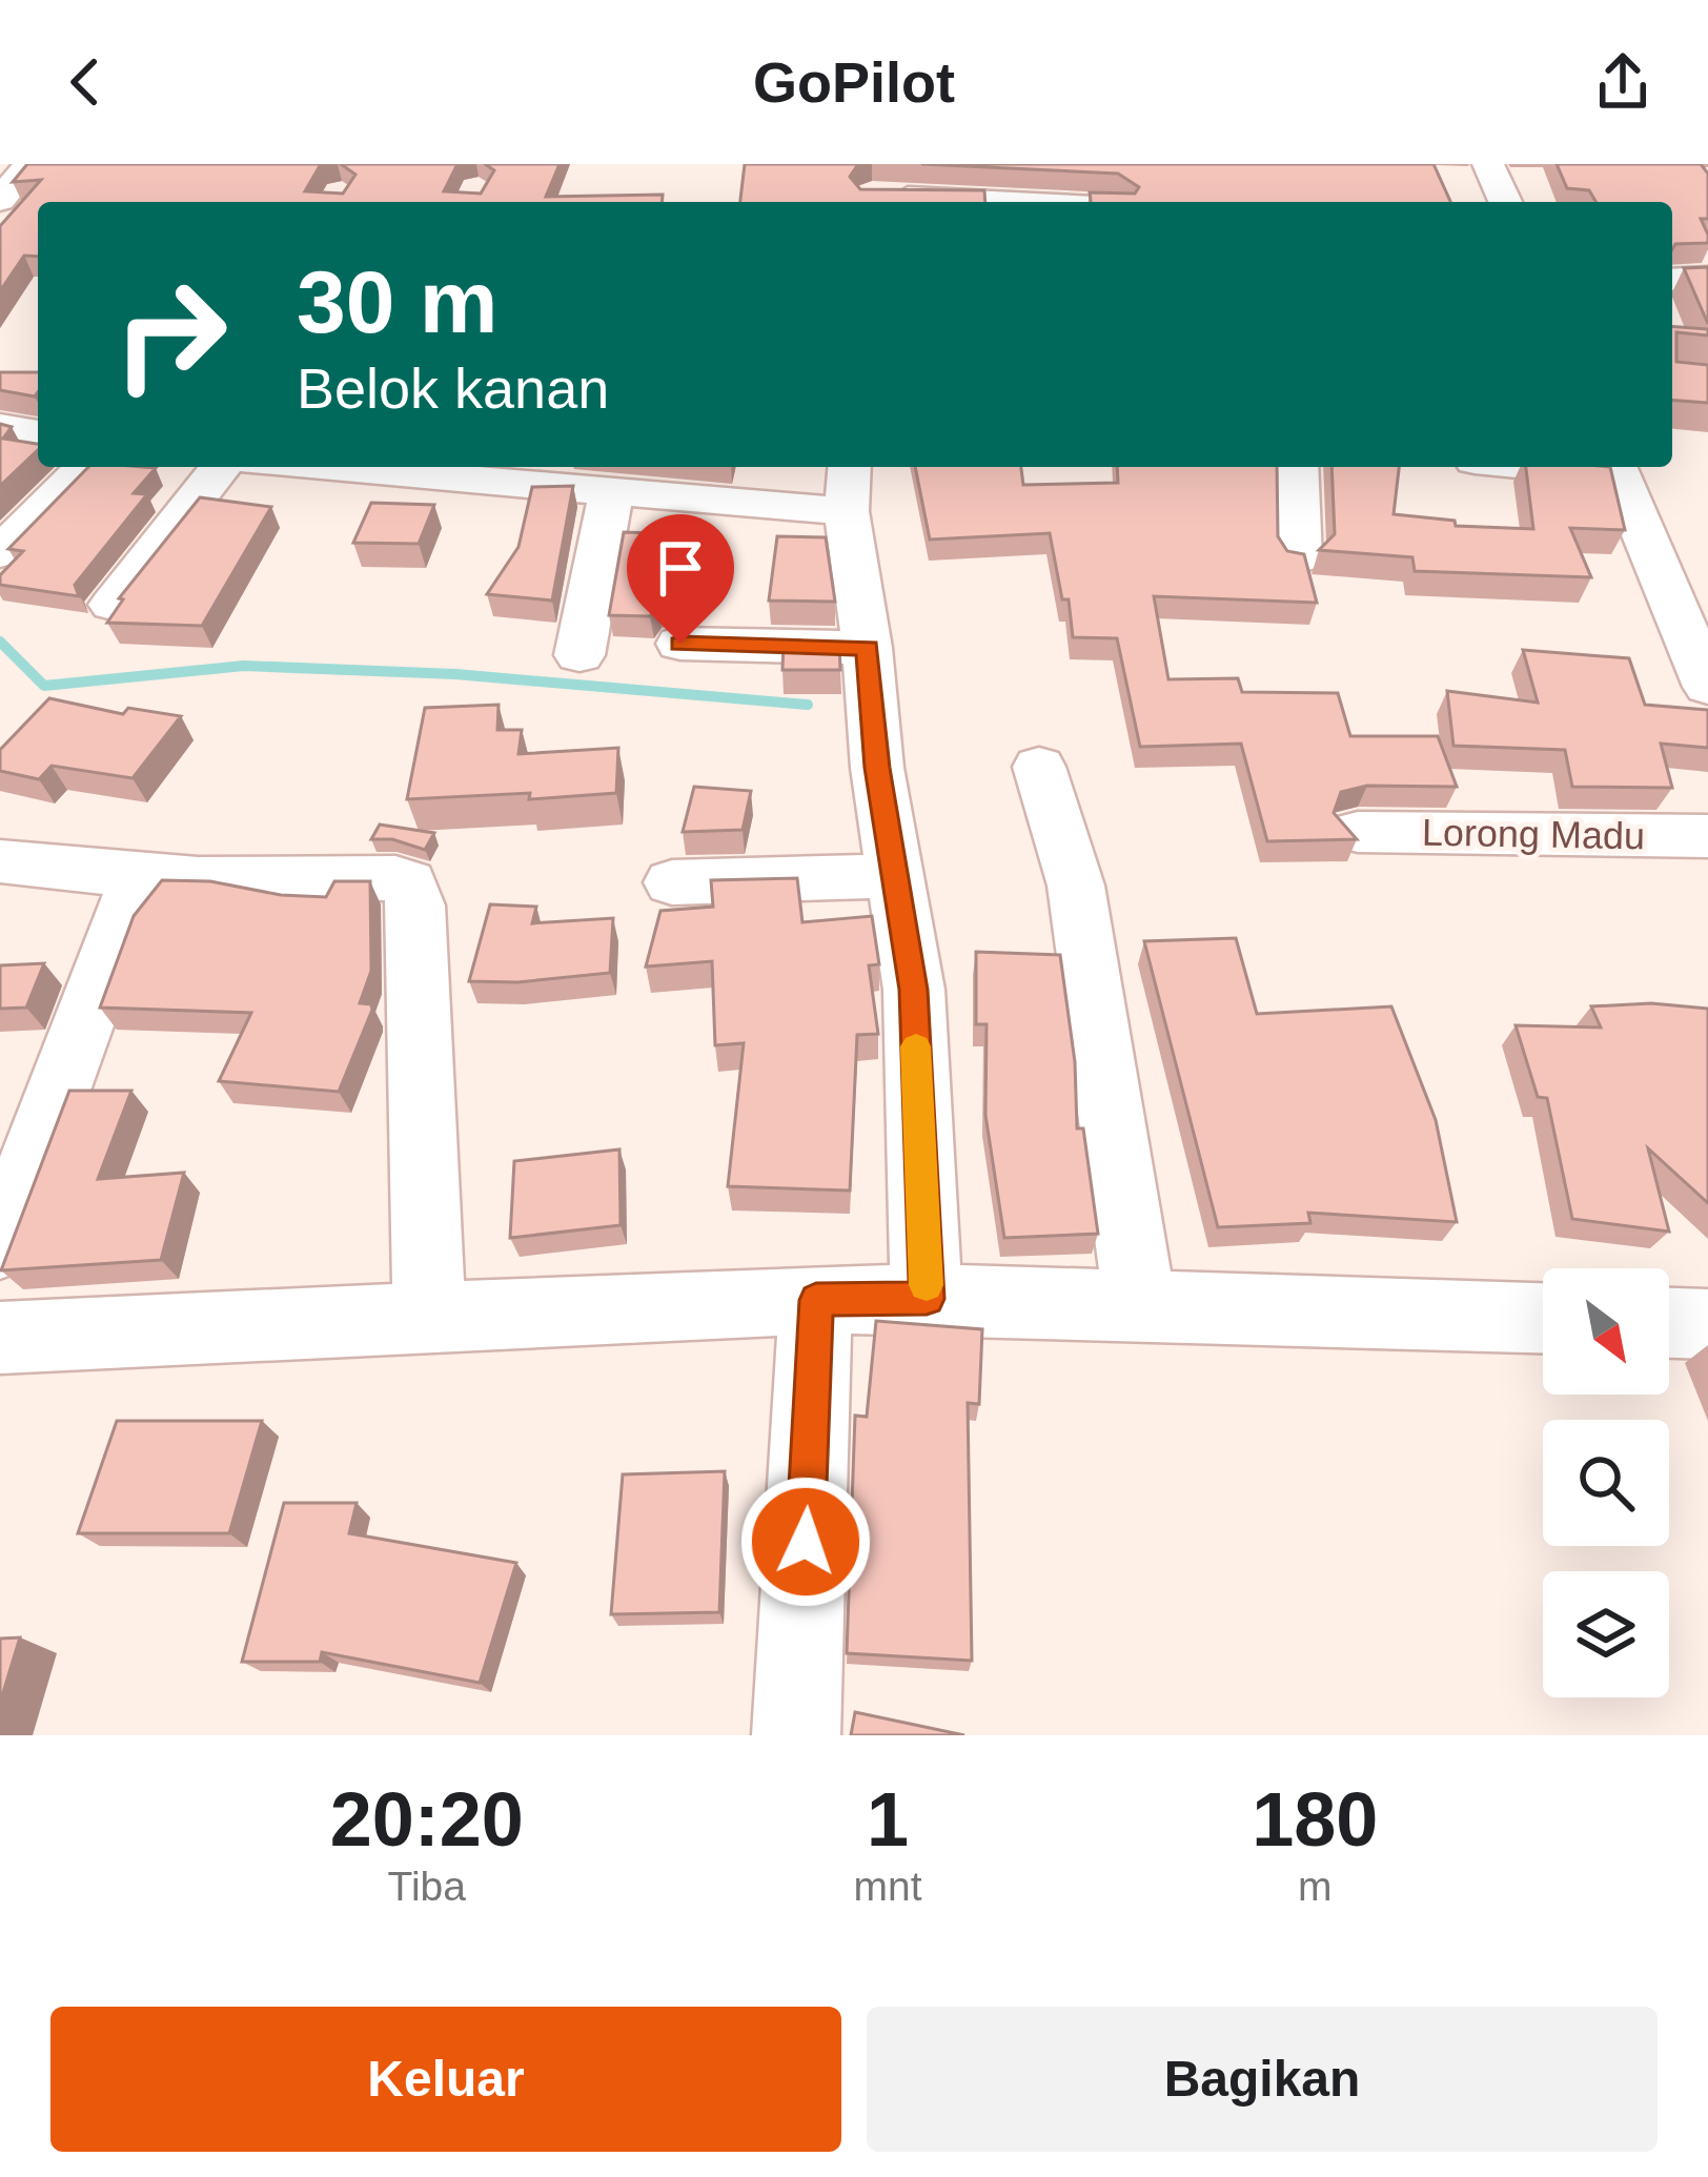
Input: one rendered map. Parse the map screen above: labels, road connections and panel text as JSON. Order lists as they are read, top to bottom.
{
  "streets": {
    "street": ["Lorong Madu"]
  },
  "north": "bottom right",
  "page": {
    "header": "GoPilot",
    "turn": ["30 m", "Belok kanan"],
    "eta": [
      "20:20",
      "Tiba",
      "1",
      "mnt",
      "180",
      "m"
    ],
    "buttons": ["Keluar", "Bagikan"]
  }
}
